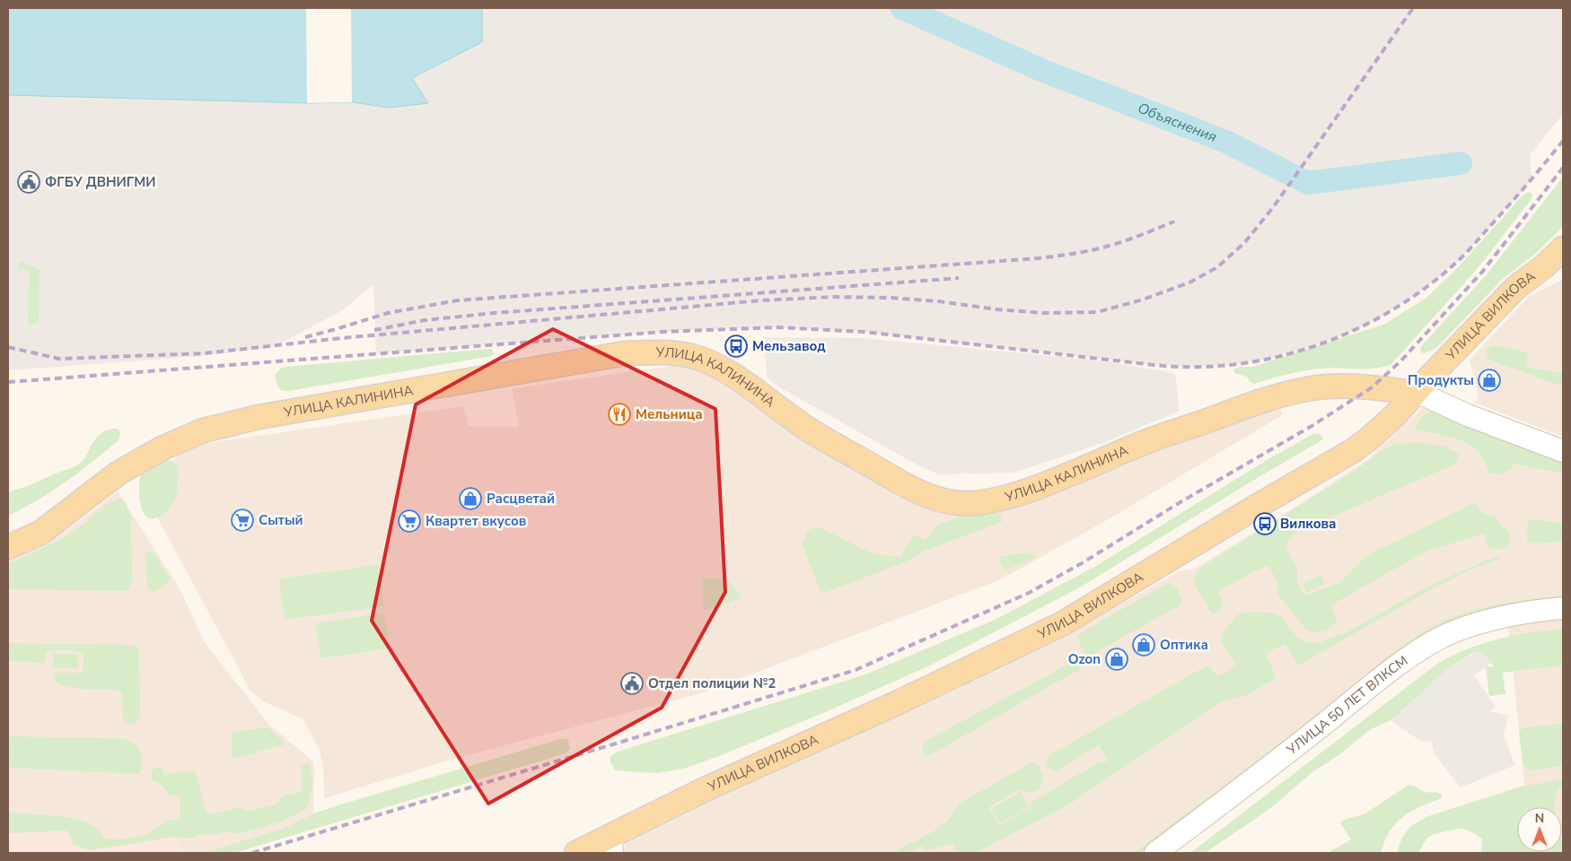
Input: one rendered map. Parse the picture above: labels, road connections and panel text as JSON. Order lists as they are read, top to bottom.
{
  "streets": {
    "main road": ["УЛИЦА ВИЛКОВА", "УЛИЦА КАЛИНИНА", "УЛИЦА 50 ЛЕТ ВЛКСМ"]
  },
  "crossings": [
    ["УЛИЦА ВИЛКОВА", "УЛИЦА КАЛИНИНА"]
  ],
  "water": ["Объяснения"],
  "places": {
    "public building": ["ФГБУ ДВНИГМИ", "Отдел полиции №2"],
    "bus stop": ["Мельзавод", "Вилкова"],
    "shop": [
      "Продукты",
      "Расцветай",
      "Оптика",
      "Ozon"
    ],
    "restaurant": ["Мельница"],
    "supermarket": ["Сытый", "Квартет вкусов"]
  },
  "north": "top"
}
